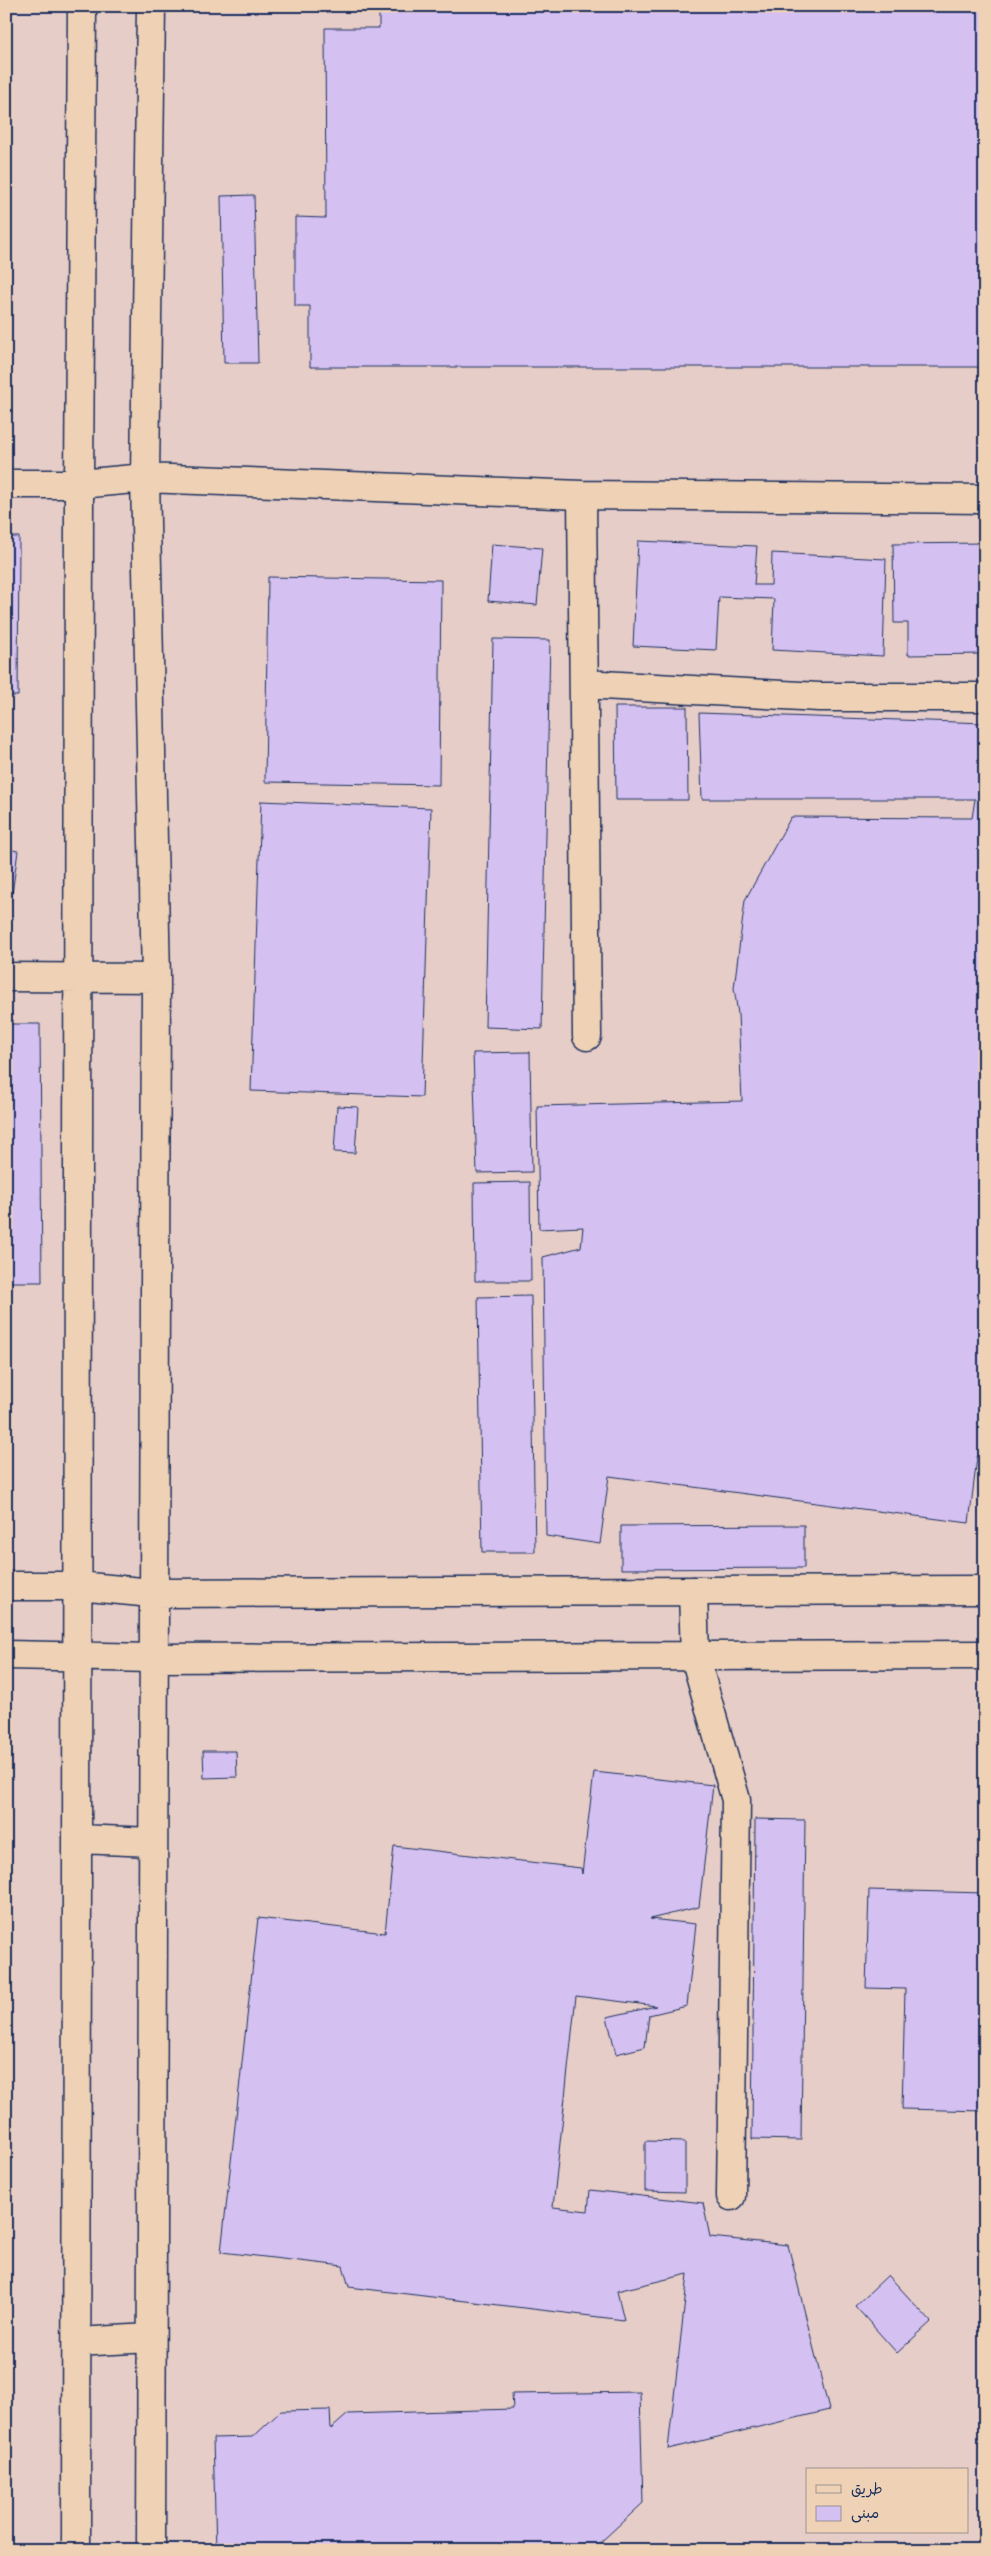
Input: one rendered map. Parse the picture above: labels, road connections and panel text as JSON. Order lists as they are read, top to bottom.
{
  "legend": ["طريق", "مبنى"]
}
